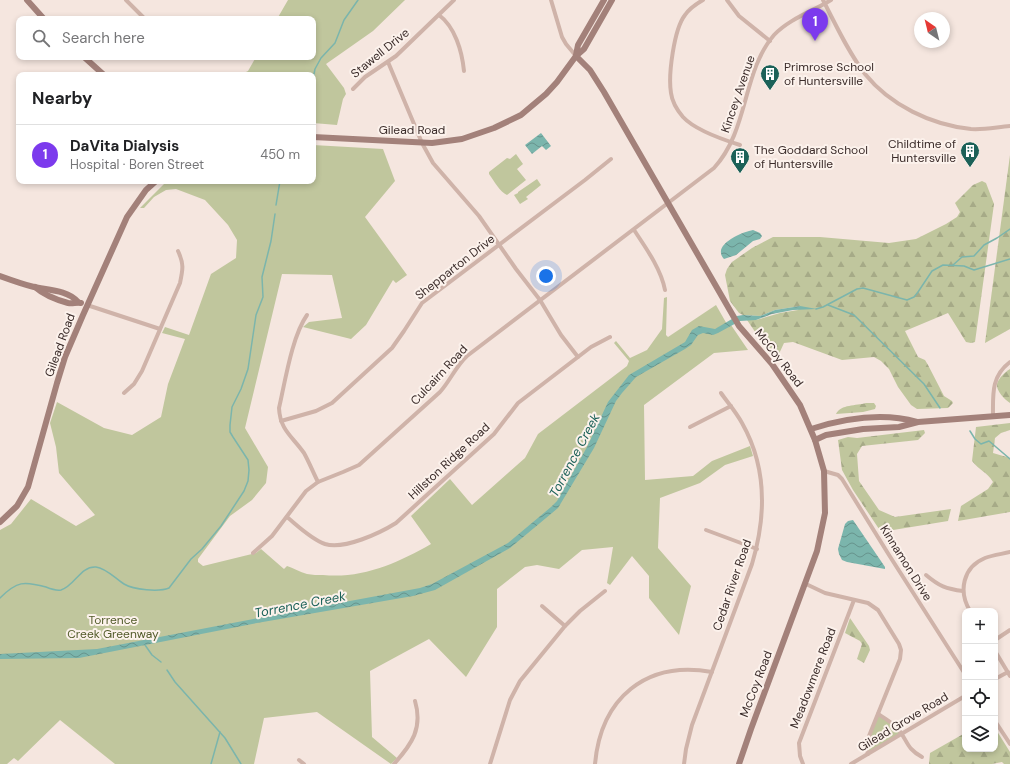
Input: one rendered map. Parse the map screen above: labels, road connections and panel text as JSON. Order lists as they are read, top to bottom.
{
  "streets": {
    "main road": ["Gilead Road", "McCoy Road"],
    "street": [
      "Stawell Drive",
      "Kincey Avenue",
      "Shepparton Drive",
      "Culcairn Road",
      "Hillston Ridge Road",
      "Kinnamon Drive",
      "Cedar River Road",
      "Meadowmere Road",
      "Gilead Grove Road"
    ]
  },
  "crossings": [
    ["Kincey Avenue", "McCoy Road"],
    ["Kincey Avenue", "Culcairn Road"],
    ["Gilead Road", "McCoy Road"],
    ["McCoy Road", "Culcairn Road"],
    ["McCoy Road", "Kinnamon Drive"],
    ["Culcairn Road", "Hillston Ridge Road"]
  ],
  "water": ["Torrence Creek"],
  "parks": ["Torrence Creek Greenway"],
  "places": {
    "building": ["Primrose School of Huntersville", "Childtime of Huntersville", "The Goddard School of Huntersville"]
  },
  "north": "top left",
  "page": {
    "pins": "1",
    "search": "Search here",
    "heading": "Nearby",
    "list": [
      {
        "mark": "1",
        "name": "DaVita Dialysis",
        "note": "Hospital · Boren Street",
        "value": "450 m"
      }
    ],
    "map_buttons": ["+", "−"]
  }
}
